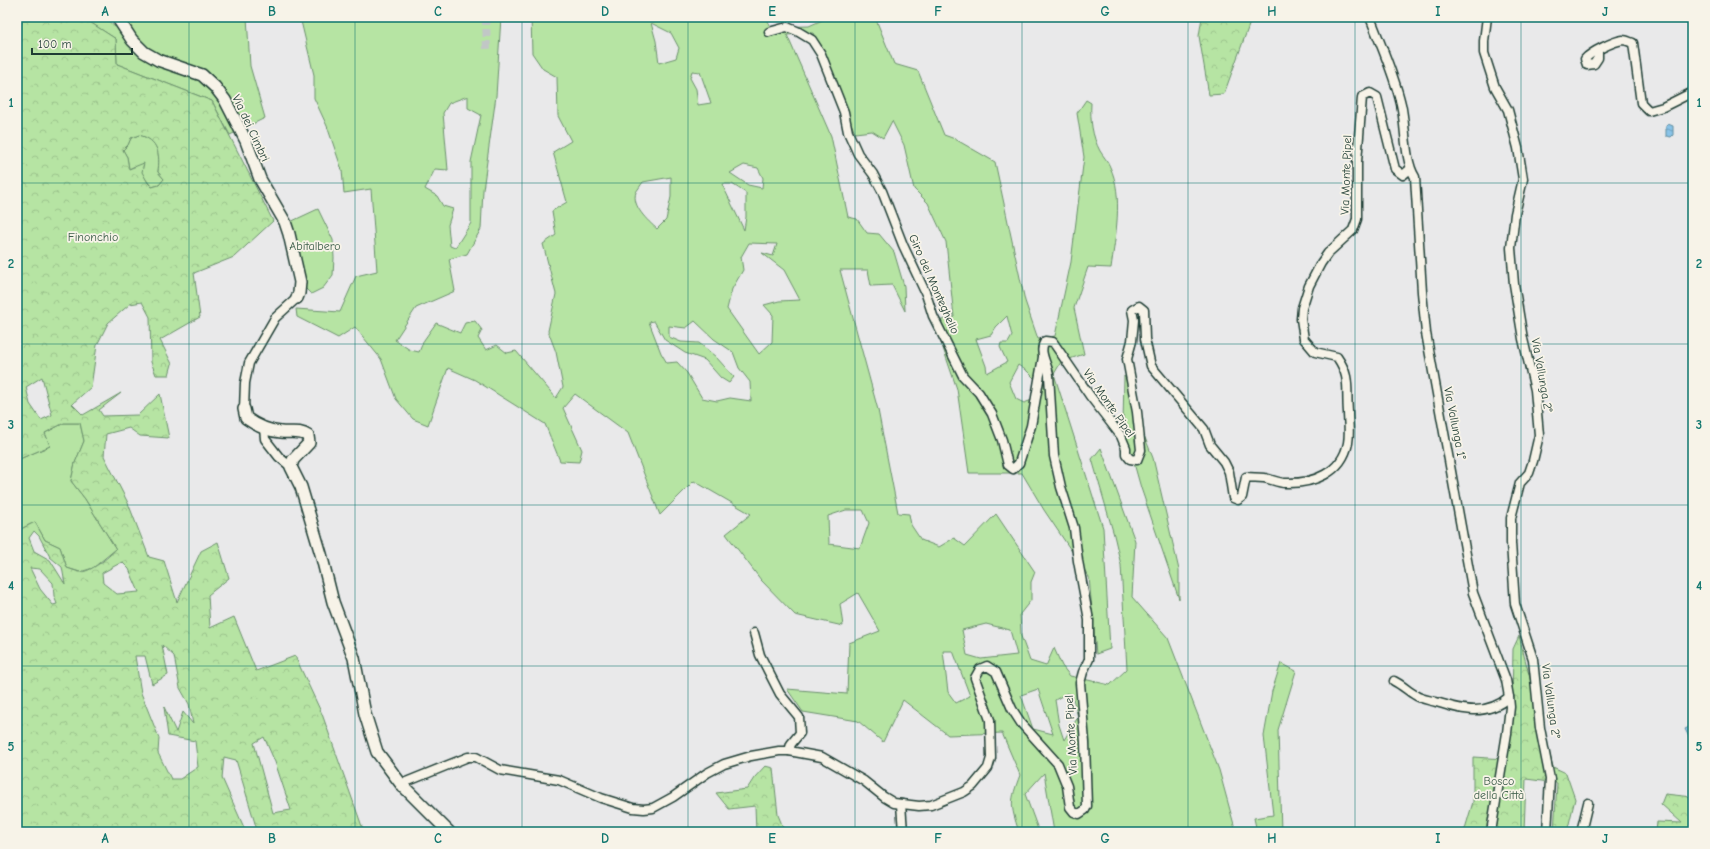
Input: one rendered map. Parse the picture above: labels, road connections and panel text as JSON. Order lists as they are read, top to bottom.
{
  "streets": {
    "street": [
      "Via dei Cimbri",
      "Via Monte Pipel",
      "Giro del Monteghello",
      "Via Vallunga 2°",
      "Via Vallunga 1°"
    ]
  },
  "crossings": [
    ["Via Monte Pipel", "Giro del Monteghello"],
    ["Via Monte Pipel", "Via Vallunga 1°"]
  ],
  "parks": ["Finonchio", "Abitalbero", "Bosco della Città"],
  "scale_bar": "100 m",
  "grid": {
    "columns": [
      "A",
      "B",
      "C",
      "D",
      "E",
      "F",
      "G",
      "H",
      "I",
      "J"
    ],
    "rows": [
      "1",
      "2",
      "3",
      "4",
      "5"
    ]
  }
}
